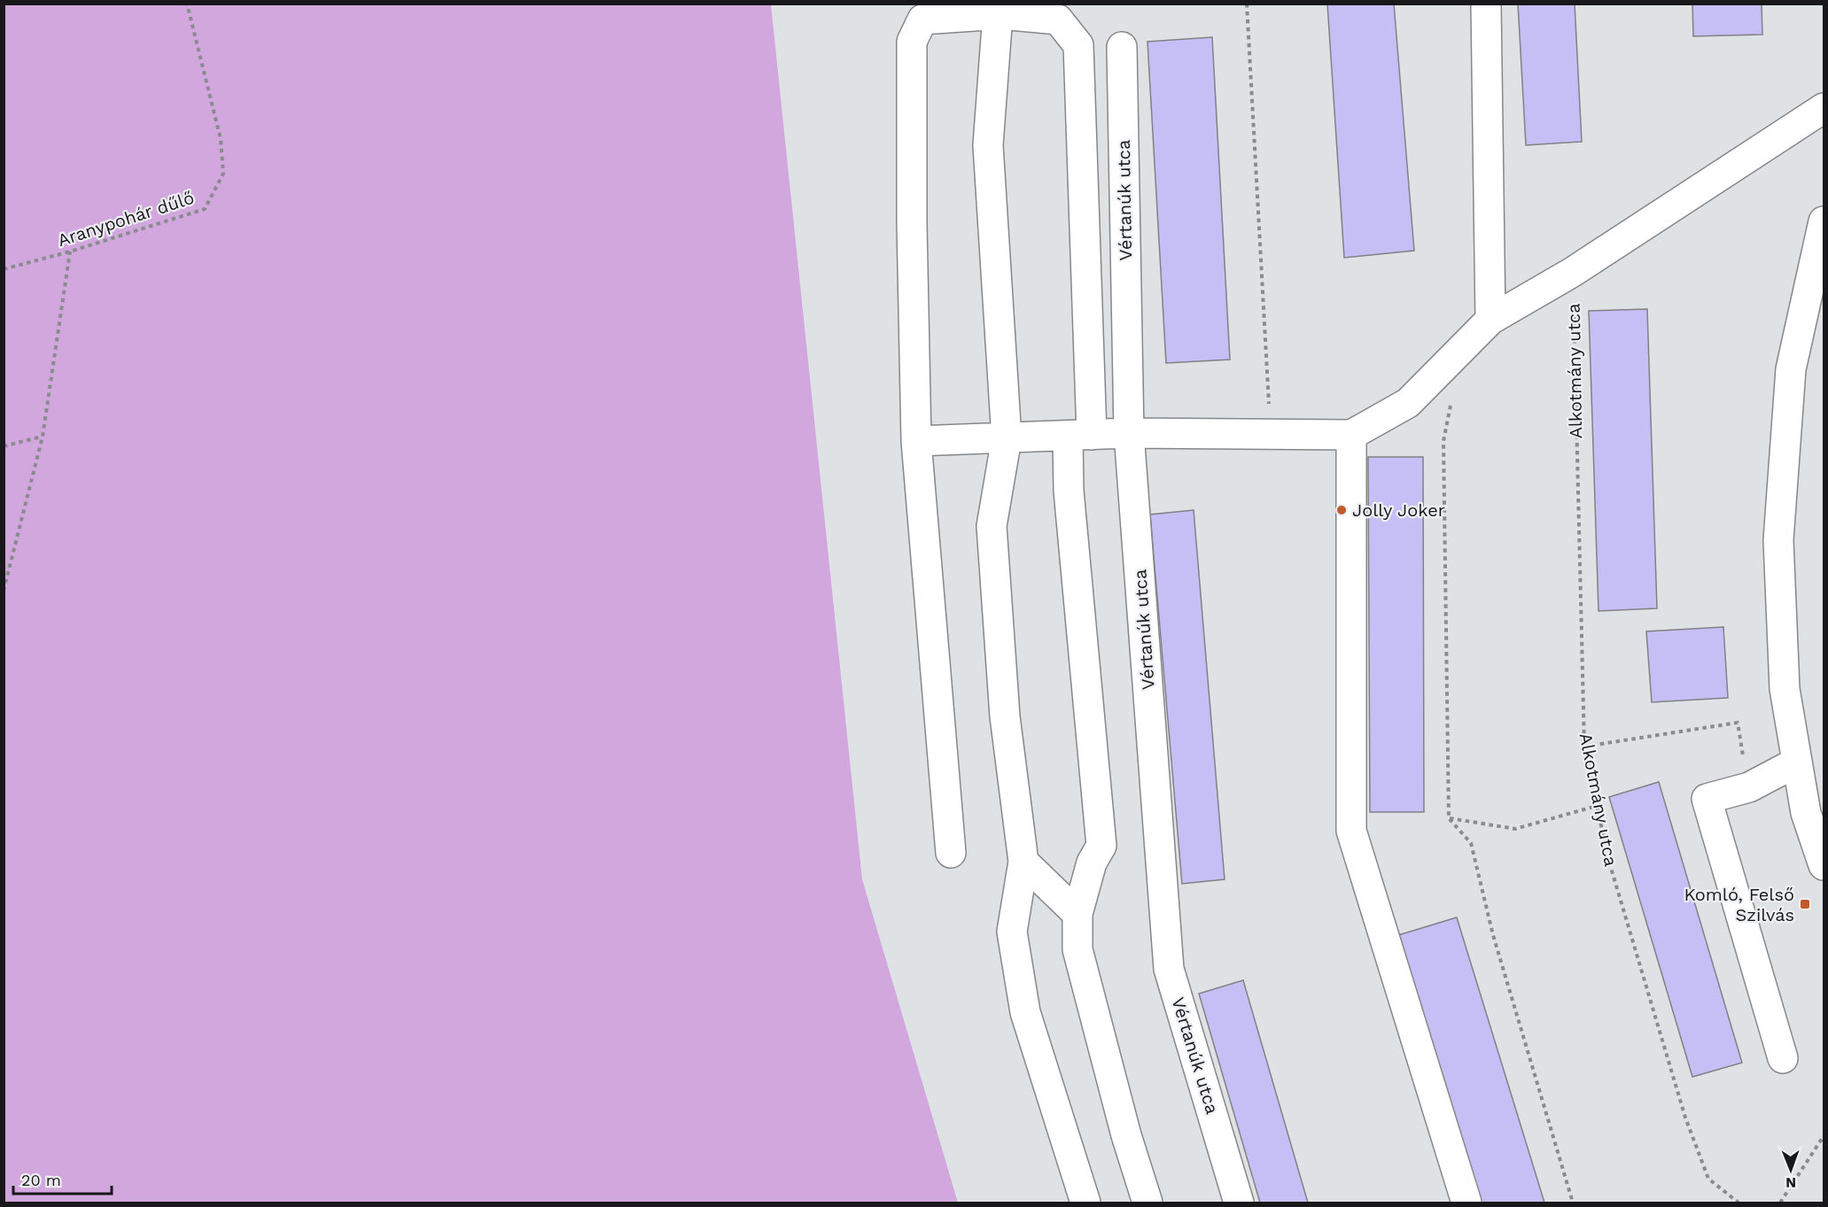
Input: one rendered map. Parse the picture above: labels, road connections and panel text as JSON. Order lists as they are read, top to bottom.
{
  "streets": {
    "street": ["Vértanúk utca"],
    "path": ["Aranypohár dűlő", "Alkotmány utca"]
  },
  "places": {
    "other": ["Jolly Joker"],
    "transit": ["Komló, Felső Szilvás"]
  },
  "scale_bar": "20 m",
  "north": "bottom"
}
